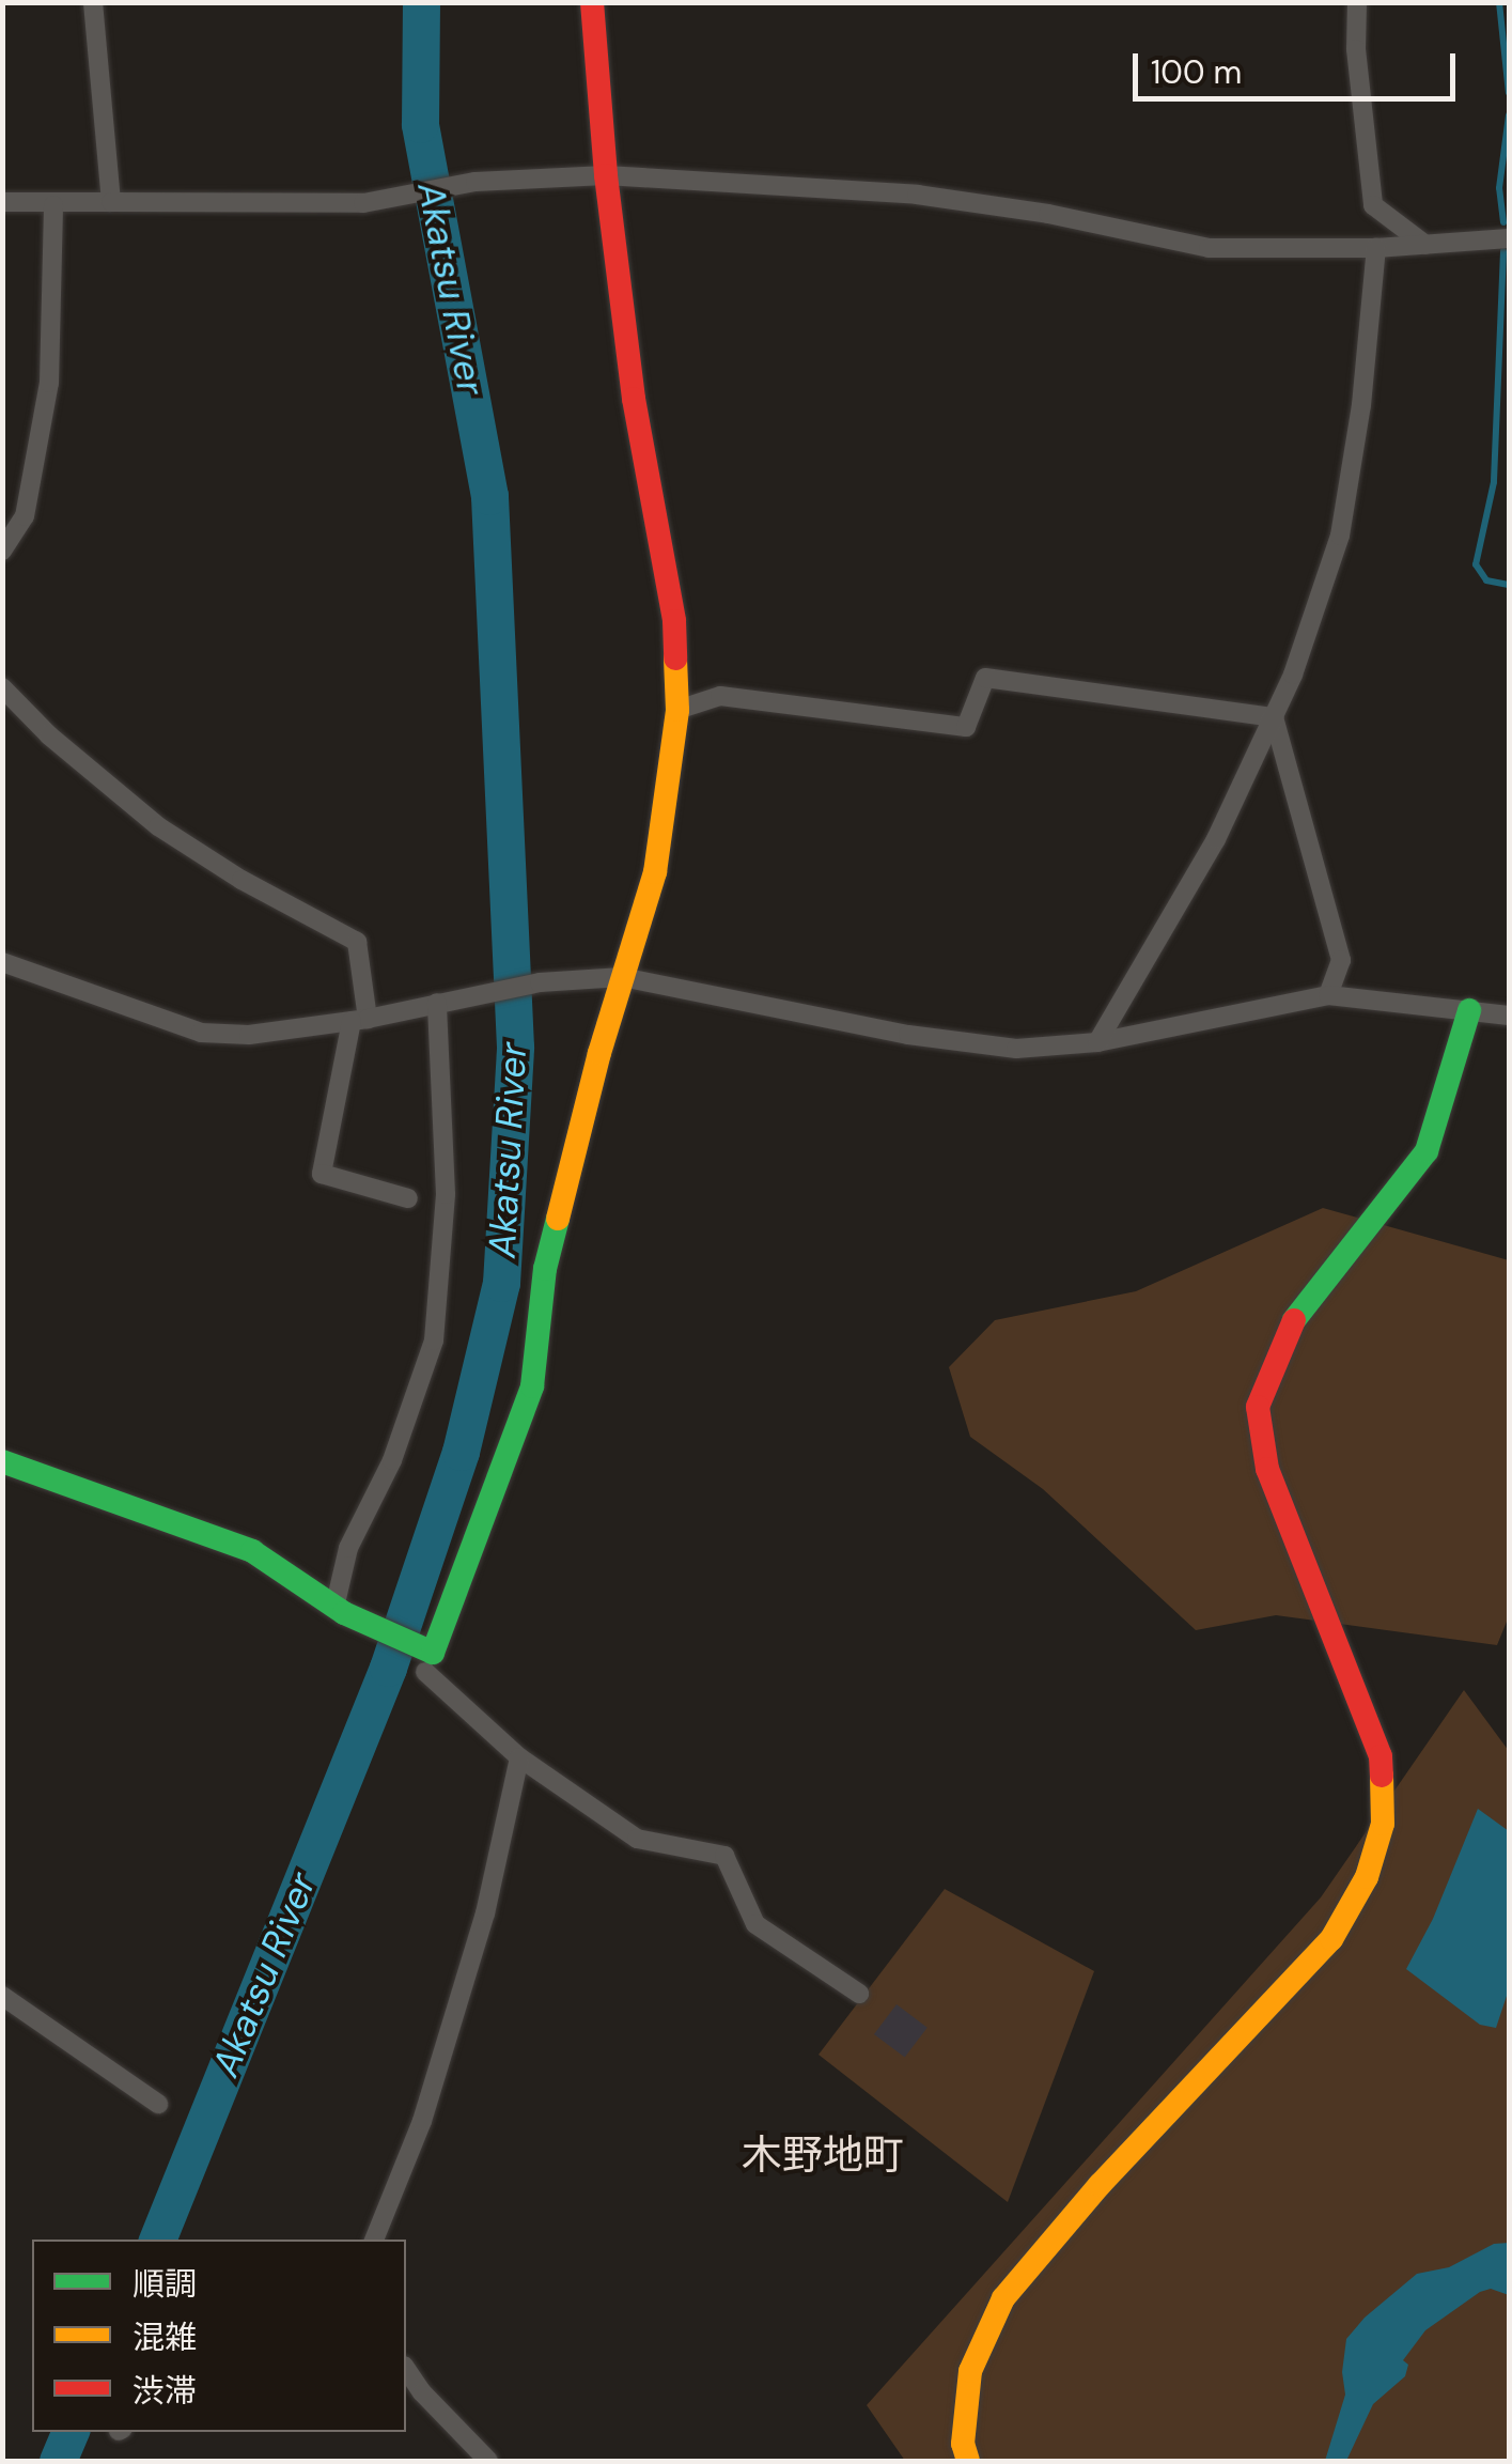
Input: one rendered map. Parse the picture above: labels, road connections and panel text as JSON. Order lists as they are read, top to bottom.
{
  "districts": ["木野地町"],
  "water": ["Akatsu River"],
  "legend": ["順調", "混雑", "渋滞"],
  "scale_bar": "100 m"
}
